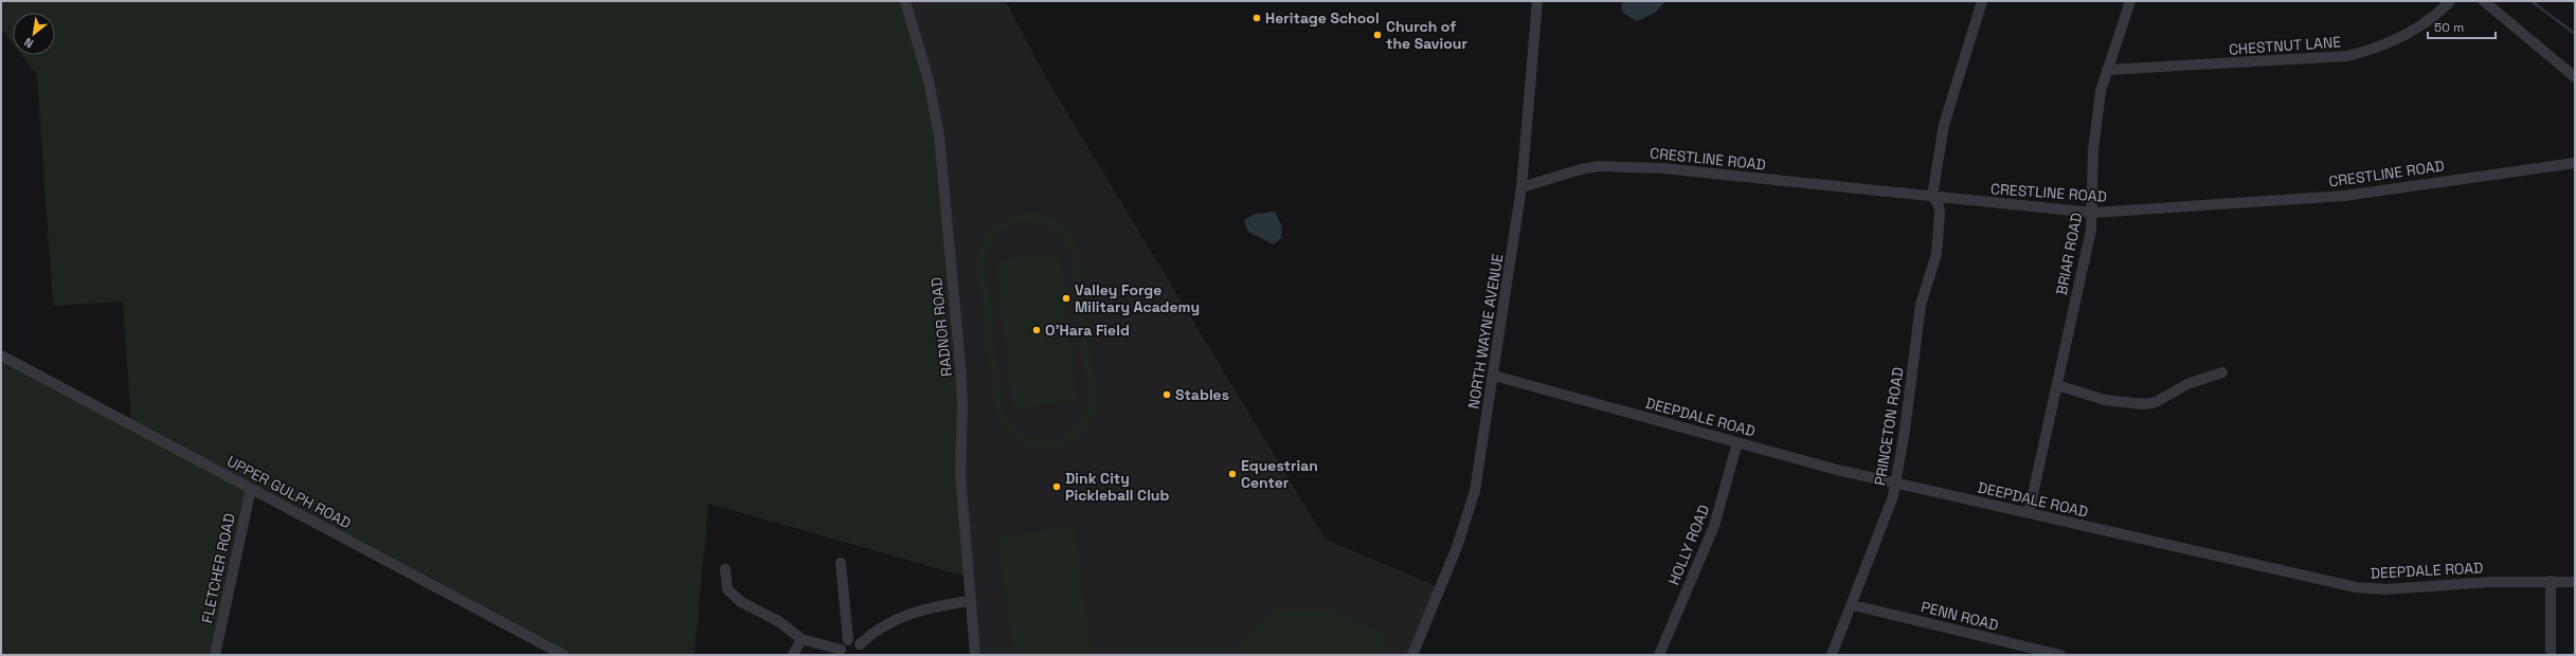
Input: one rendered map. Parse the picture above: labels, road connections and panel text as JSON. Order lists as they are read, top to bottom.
{
  "streets": {
    "street": [
      "CHESTNUT LANE",
      "CRESTLINE ROAD",
      "BRIAR ROAD",
      "RADNOR ROAD",
      "NORTH WAYNE AVENUE",
      "DEEPDALE ROAD",
      "PRINCETON ROAD",
      "UPPER GULPH ROAD",
      "HOLLY ROAD",
      "FLETCHER ROAD",
      "PENN ROAD"
    ]
  },
  "crossings": [
    ["CHESTNUT LANE", "BRIAR ROAD"],
    ["CRESTLINE ROAD", "BRIAR ROAD"],
    ["CRESTLINE ROAD", "NORTH WAYNE AVENUE"],
    ["CRESTLINE ROAD", "PRINCETON ROAD"],
    ["BRIAR ROAD", "DEEPDALE ROAD"],
    ["NORTH WAYNE AVENUE", "DEEPDALE ROAD"],
    ["DEEPDALE ROAD", "PRINCETON ROAD"],
    ["DEEPDALE ROAD", "HOLLY ROAD"],
    ["PRINCETON ROAD", "PENN ROAD"],
    ["UPPER GULPH ROAD", "FLETCHER ROAD"]
  ],
  "places": [
    "Heritage School",
    "Church of the Saviour",
    "Valley Forge Military Academy",
    "O’Hara Field",
    "Stables",
    "Equestrian Center",
    "Dink City Pickleball Club"
  ],
  "scale_bar": "50 m",
  "north": "bottom left"
}
